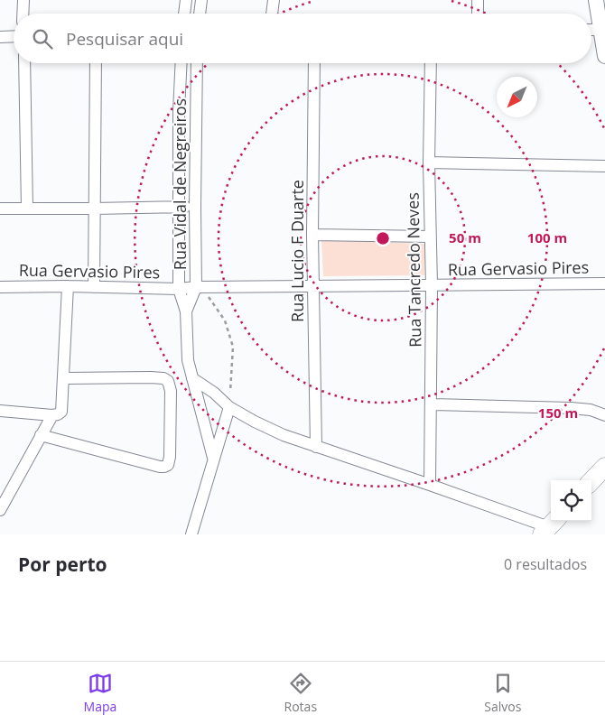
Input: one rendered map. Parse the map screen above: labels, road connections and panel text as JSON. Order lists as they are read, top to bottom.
{
  "streets": {
    "street": [
      "Rua Vidal de Negreiros",
      "Rua Lucio F Duarte",
      "Rua Gervasio Pires",
      "Rua Tancredo Neves"
    ]
  },
  "crossings": [
    ["Rua Vidal de Negreiros", "Rua Gervasio Pires"],
    ["Rua Lucio F Duarte", "Rua Gervasio Pires"],
    ["Rua Gervasio Pires", "Rua Tancredo Neves"]
  ],
  "north": "bottom left",
  "page": {
    "search": "Pesquisar aqui",
    "heading": ["Por perto", "0 resultados"],
    "nav": ["Mapa", "Rotas", "Salvos"]
  },
  "rings": ["50 m", "100 m", "150 m"]
}
